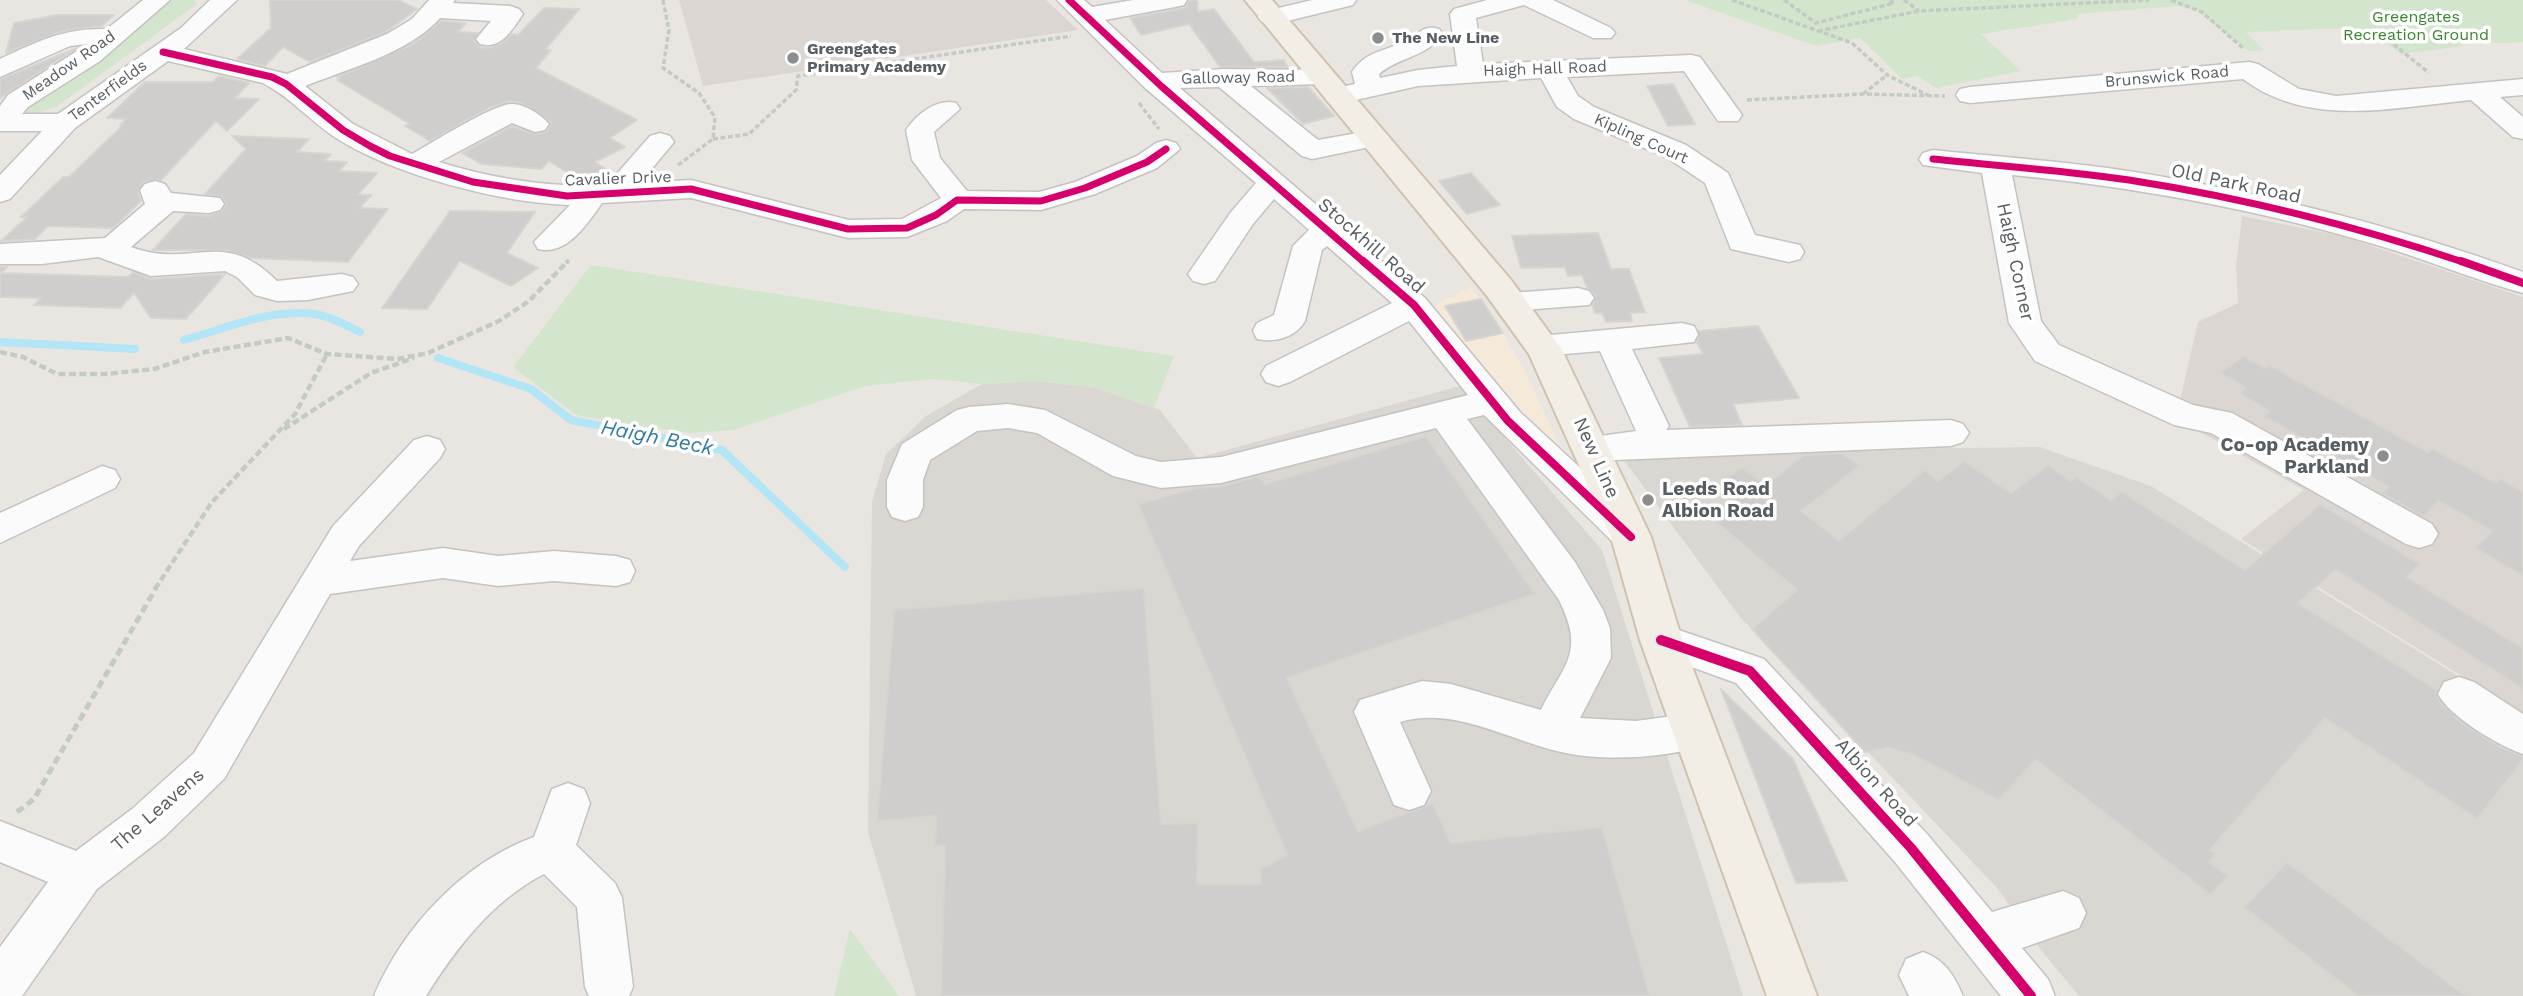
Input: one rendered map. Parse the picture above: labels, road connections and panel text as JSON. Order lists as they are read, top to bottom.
{
  "streets": {
    "main road": ["New Line"],
    "street": [
      "Meadow Road",
      "Haigh Hall Road",
      "Brunswick Road",
      "Galloway Road",
      "Tenterfields",
      "Kipling Court",
      "Cavalier Drive",
      "Old Park Road",
      "Stockhill Road",
      "Haigh Corner",
      "Albion Road",
      "The Leavens"
    ]
  },
  "crossings": [
    ["Meadow Road", "Tenterfields"],
    ["Haigh Hall Road", "Galloway Road"],
    ["Haigh Hall Road", "Kipling Court"],
    ["Haigh Hall Road", "New Line"],
    ["Galloway Road", "Stockhill Road"],
    ["Galloway Road", "New Line"],
    ["Tenterfields", "Cavalier Drive"],
    ["Old Park Road", "Haigh Corner"],
    ["Stockhill Road", "New Line"],
    ["New Line", "Albion Road"]
  ],
  "water": ["Haigh Beck"],
  "parks": ["Greengates Recreation Ground"],
  "places": [
    "The New Line",
    "Greengates Primary Academy",
    "Co-op Academy Parkland",
    "Leeds Road Albion Road"
  ]
}
